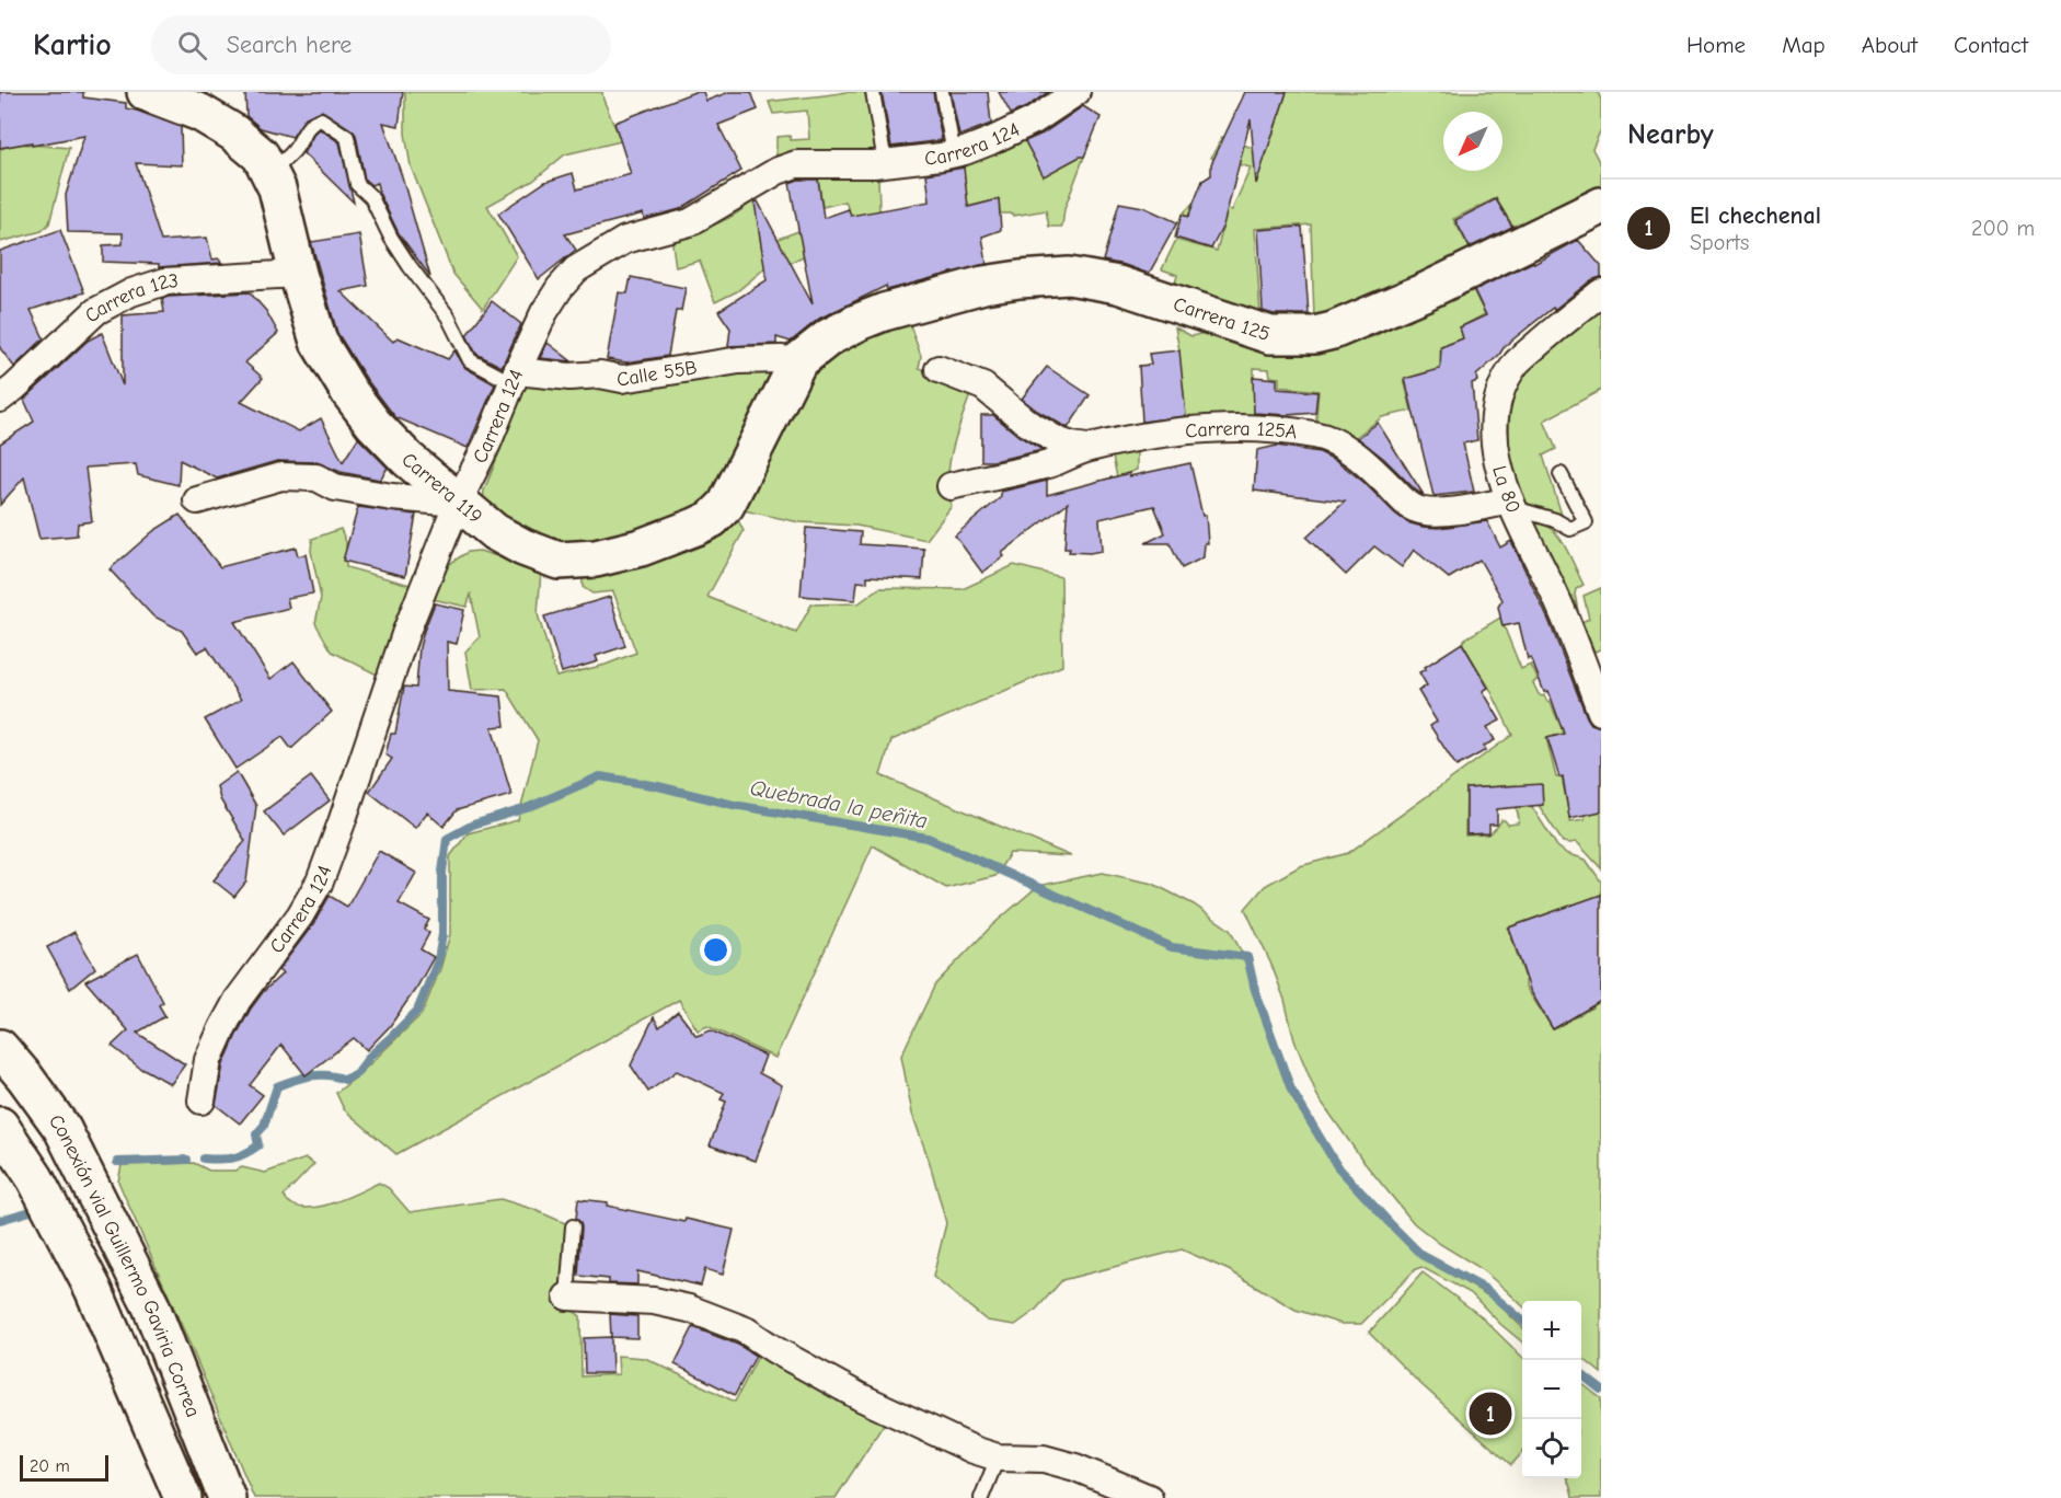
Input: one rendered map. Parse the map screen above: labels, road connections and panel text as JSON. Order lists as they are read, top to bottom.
{
  "streets": {
    "main road": ["Carrera 125", "Carrera 119", "Conexión vial Guillermo Gaviria Correa"],
    "street": [
      "Carrera 124",
      "Carrera 123",
      "Calle 55B",
      "Carrera 125A",
      "La 80"
    ]
  },
  "crossings": [
    ["Carrera 124", "Calle 55B"],
    ["Carrera 124", "Carrera 119"],
    ["Carrera 123", "Carrera 119"],
    ["Carrera 125", "Carrera 119"],
    ["Calle 55B", "Carrera 119"],
    ["Carrera 125A", "La 80"]
  ],
  "water": ["Quebrada la peñita"],
  "scale_bar": "20 m",
  "north": "bottom left",
  "page": {
    "header": "Kartio",
    "search": "Search here",
    "nav": [
      "Home",
      "Map",
      "About",
      "Contact"
    ],
    "heading": "Nearby",
    "list": [
      {
        "mark": "1",
        "name": "El chechenal",
        "note": "Sports",
        "value": "200 m"
      }
    ],
    "map_buttons": ["+", "−"],
    "pins": "1",
    "scale": "20 m"
  }
}
